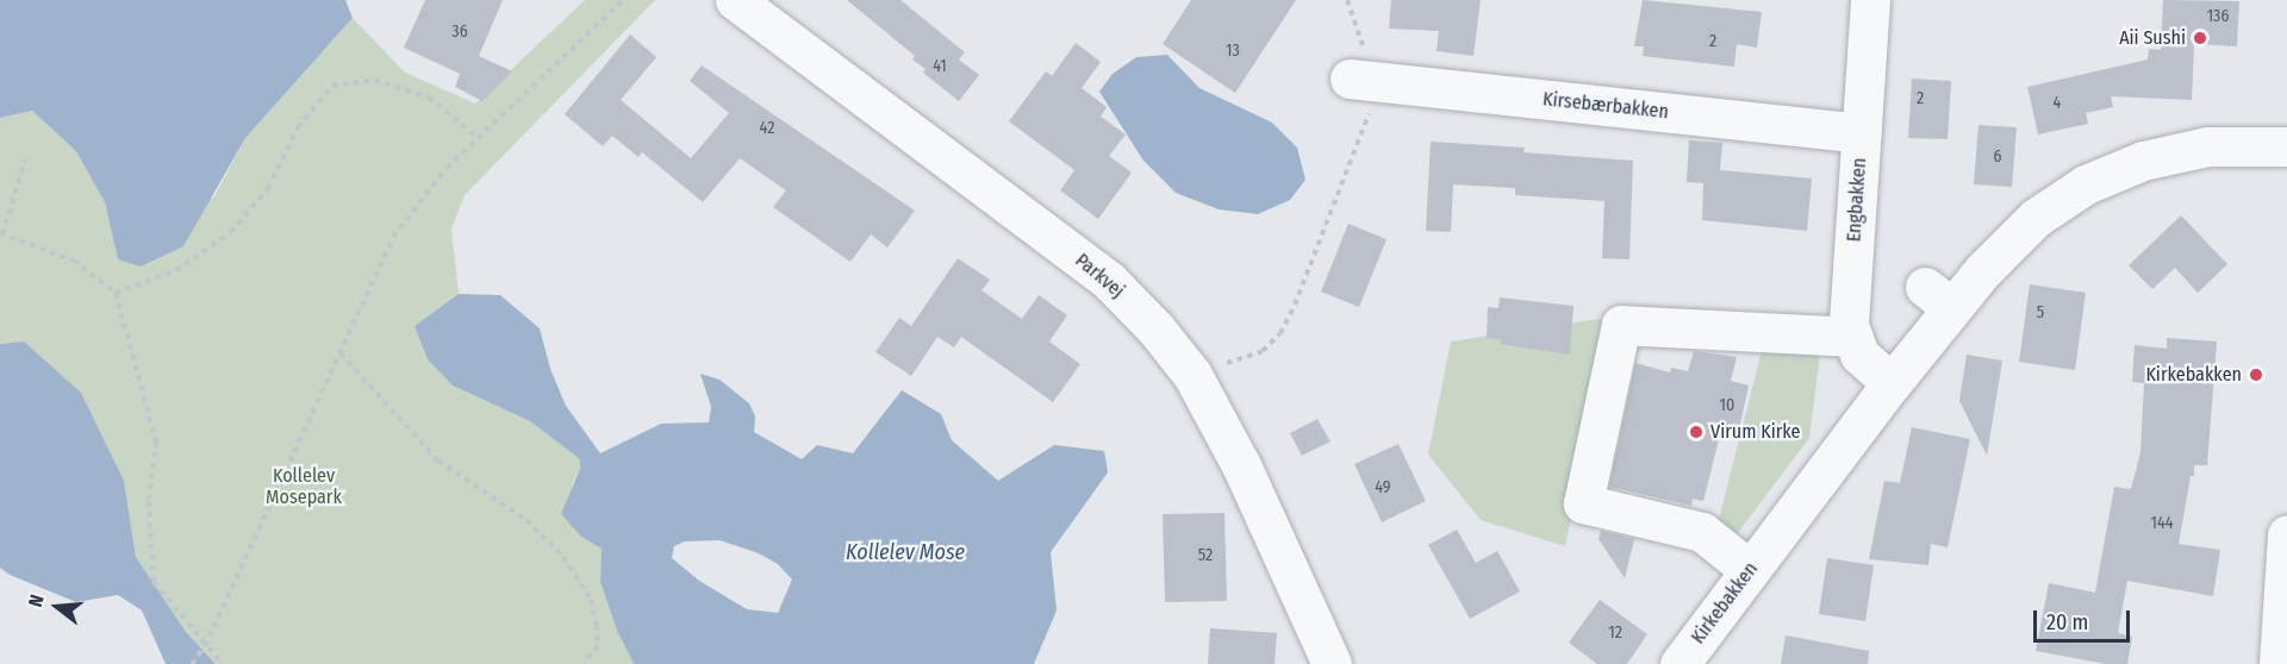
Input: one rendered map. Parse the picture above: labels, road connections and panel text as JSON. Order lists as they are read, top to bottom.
{
  "streets": {
    "street": [
      "Kirsebærbakken",
      "Engbakken",
      "Parkvej",
      "Kirkebakken"
    ]
  },
  "crossings": [
    ["Kirsebærbakken", "Engbakken"],
    ["Engbakken", "Kirkebakken"]
  ],
  "water": ["Kollelev Mose"],
  "parks": ["Kollelev Mosepark"],
  "places": ["Aii Sushi", "Kirkebakken", "Virum Kirke"],
  "house_numbers": [
    "136",
    "36",
    "2",
    "13",
    "41",
    "2",
    "4",
    "42",
    "6",
    "5",
    "10",
    "49",
    "144",
    "52",
    "12"
  ],
  "scale_bar": "20 m",
  "north": "left"
}
